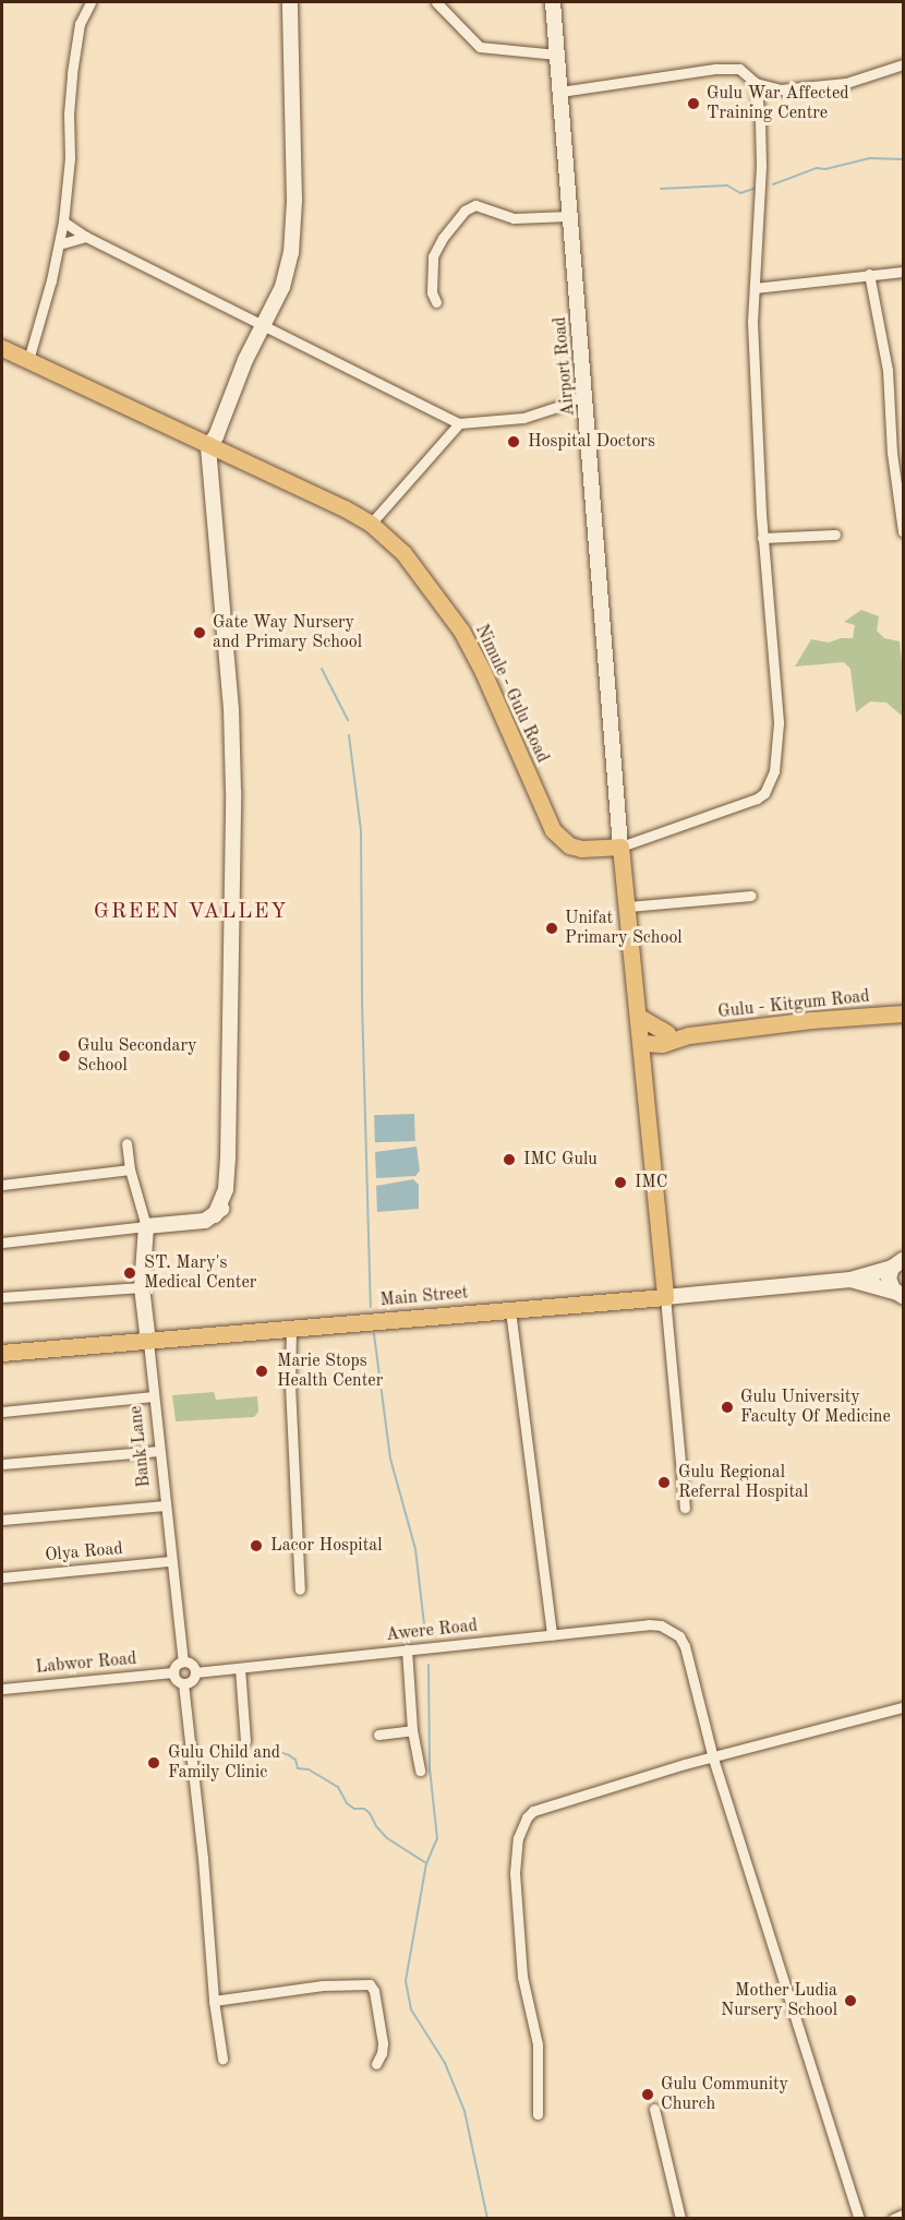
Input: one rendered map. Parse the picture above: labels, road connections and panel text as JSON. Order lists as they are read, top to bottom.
{
  "streets": {
    "main road": ["Nimule - Gulu Road", "Gulu - Kitgum Road", "Main Street"],
    "street": [
      "Airport Road",
      "Bank Lane",
      "Olya Road",
      "Awere Road",
      "Labwor Road"
    ]
  },
  "crossings": [
    ["Airport Road", "Nimule - Gulu Road"],
    ["Main Street", "Bank Lane"],
    ["Bank Lane", "Olya Road"],
    ["Bank Lane", "Awere Road"],
    ["Bank Lane", "Labwor Road"],
    ["Awere Road", "Labwor Road"]
  ],
  "districts": ["GREEN VALLEY"],
  "places": [
    "Gulu War Affected Training Centre",
    "Hospital Doctors",
    "Gate Way Nursery and Primary School",
    "Unifat Primary School",
    "Gulu Secondary School",
    "IMC Gulu",
    "IMC",
    "ST. Mary's Medical Center",
    "Marie Stops Health Center",
    "Gulu University Faculty Of Medicine",
    "Gulu Regional Referral Hospital",
    "Lacor Hospital",
    "Gulu Child and Family Clinic",
    "Mother Ludia Nursery School",
    "Gulu Community Church"
  ]
}
